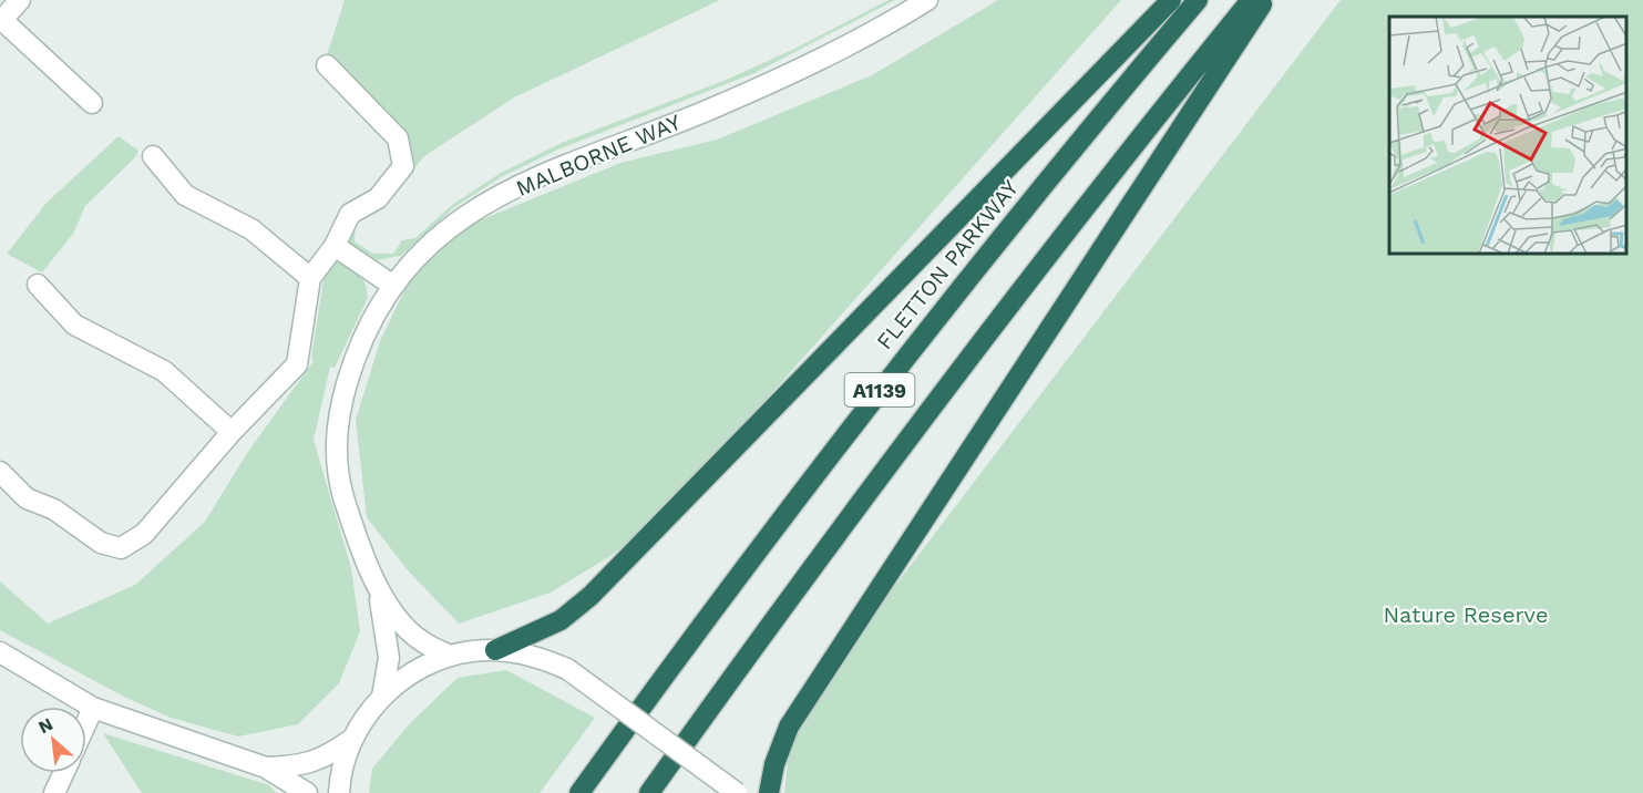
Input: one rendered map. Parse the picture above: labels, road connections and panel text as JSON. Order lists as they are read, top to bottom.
{
  "streets": {
    "highway": ["FLETTON PARKWAY", "A1139"],
    "street": ["MALBORNE WAY"]
  },
  "parks": ["Nature Reserve"],
  "north": "top left"
}
